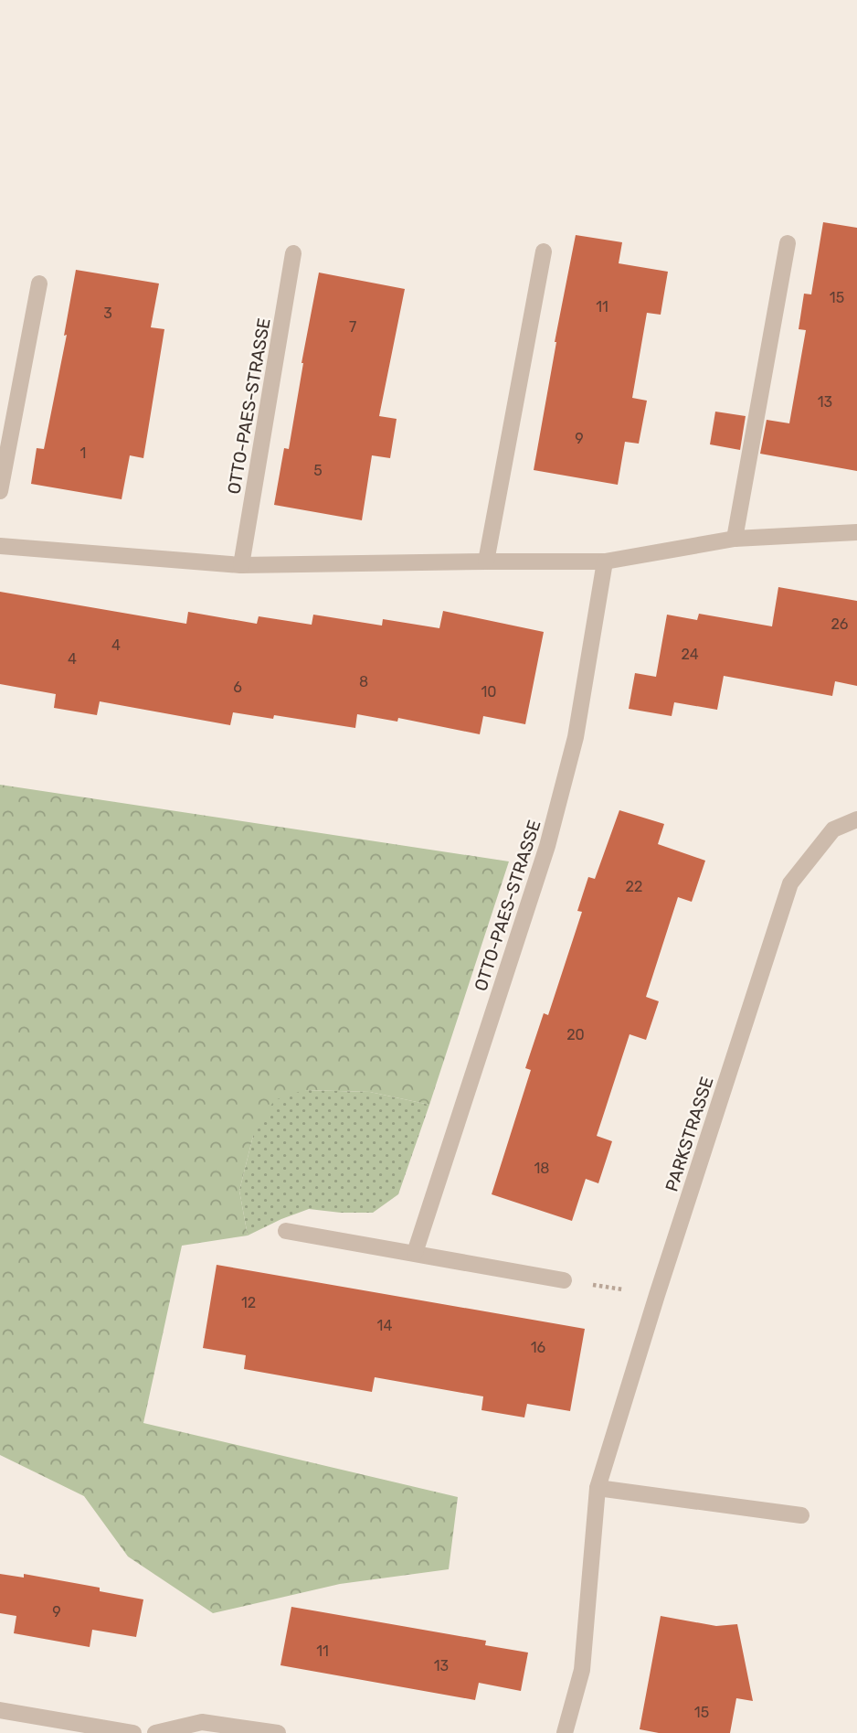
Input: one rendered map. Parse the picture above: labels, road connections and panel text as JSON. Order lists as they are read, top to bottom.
{
  "streets": {
    "street": ["OTTO-PAES-STRASSE", "PARKSTRASSE"]
  },
  "house_numbers": [
    "15",
    "11",
    "3",
    "7",
    "13",
    "9",
    "1",
    "5",
    "26",
    "4",
    "24",
    "4",
    "8",
    "6",
    "10",
    "22",
    "20",
    "18",
    "12",
    "14",
    "16",
    "9",
    "11",
    "13",
    "15"
  ]
}
